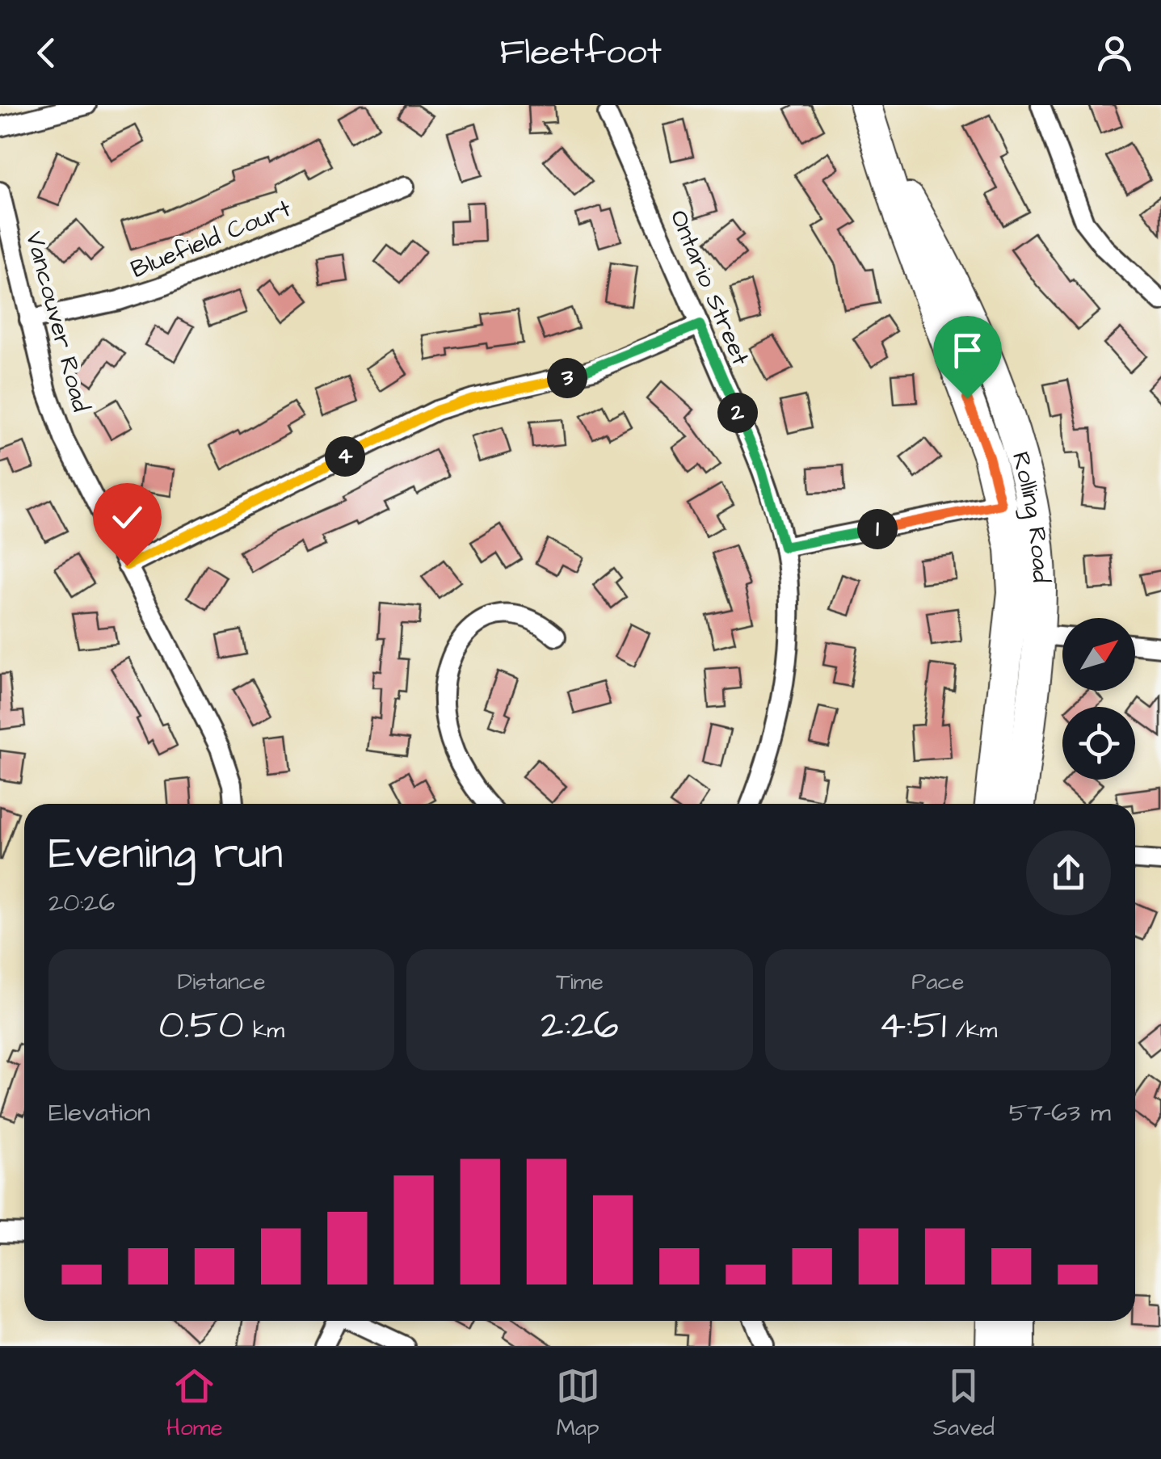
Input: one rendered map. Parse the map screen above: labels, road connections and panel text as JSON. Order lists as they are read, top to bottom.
{
  "streets": {
    "main road": ["Rolling Road"],
    "street": ["Bluefield Court", "Ontario Street", "Vancouver Road"]
  },
  "crossings": [
    ["Bluefield Court", "Vancouver Road"]
  ],
  "north": "top right",
  "page": {
    "header": "Fleetfoot",
    "pins": [
      "3",
      "2",
      "4",
      "1"
    ],
    "heading": ["Evening run", "20:26"],
    "stats": [
      ["Distance", "0.50 km"],
      ["Time", "2:26"],
      ["Pace", "4:51 /km"]
    ],
    "chart": ["Elevation", "57–63 m"],
    "tabs": ["Home", "Map", "Saved"]
  }
}
